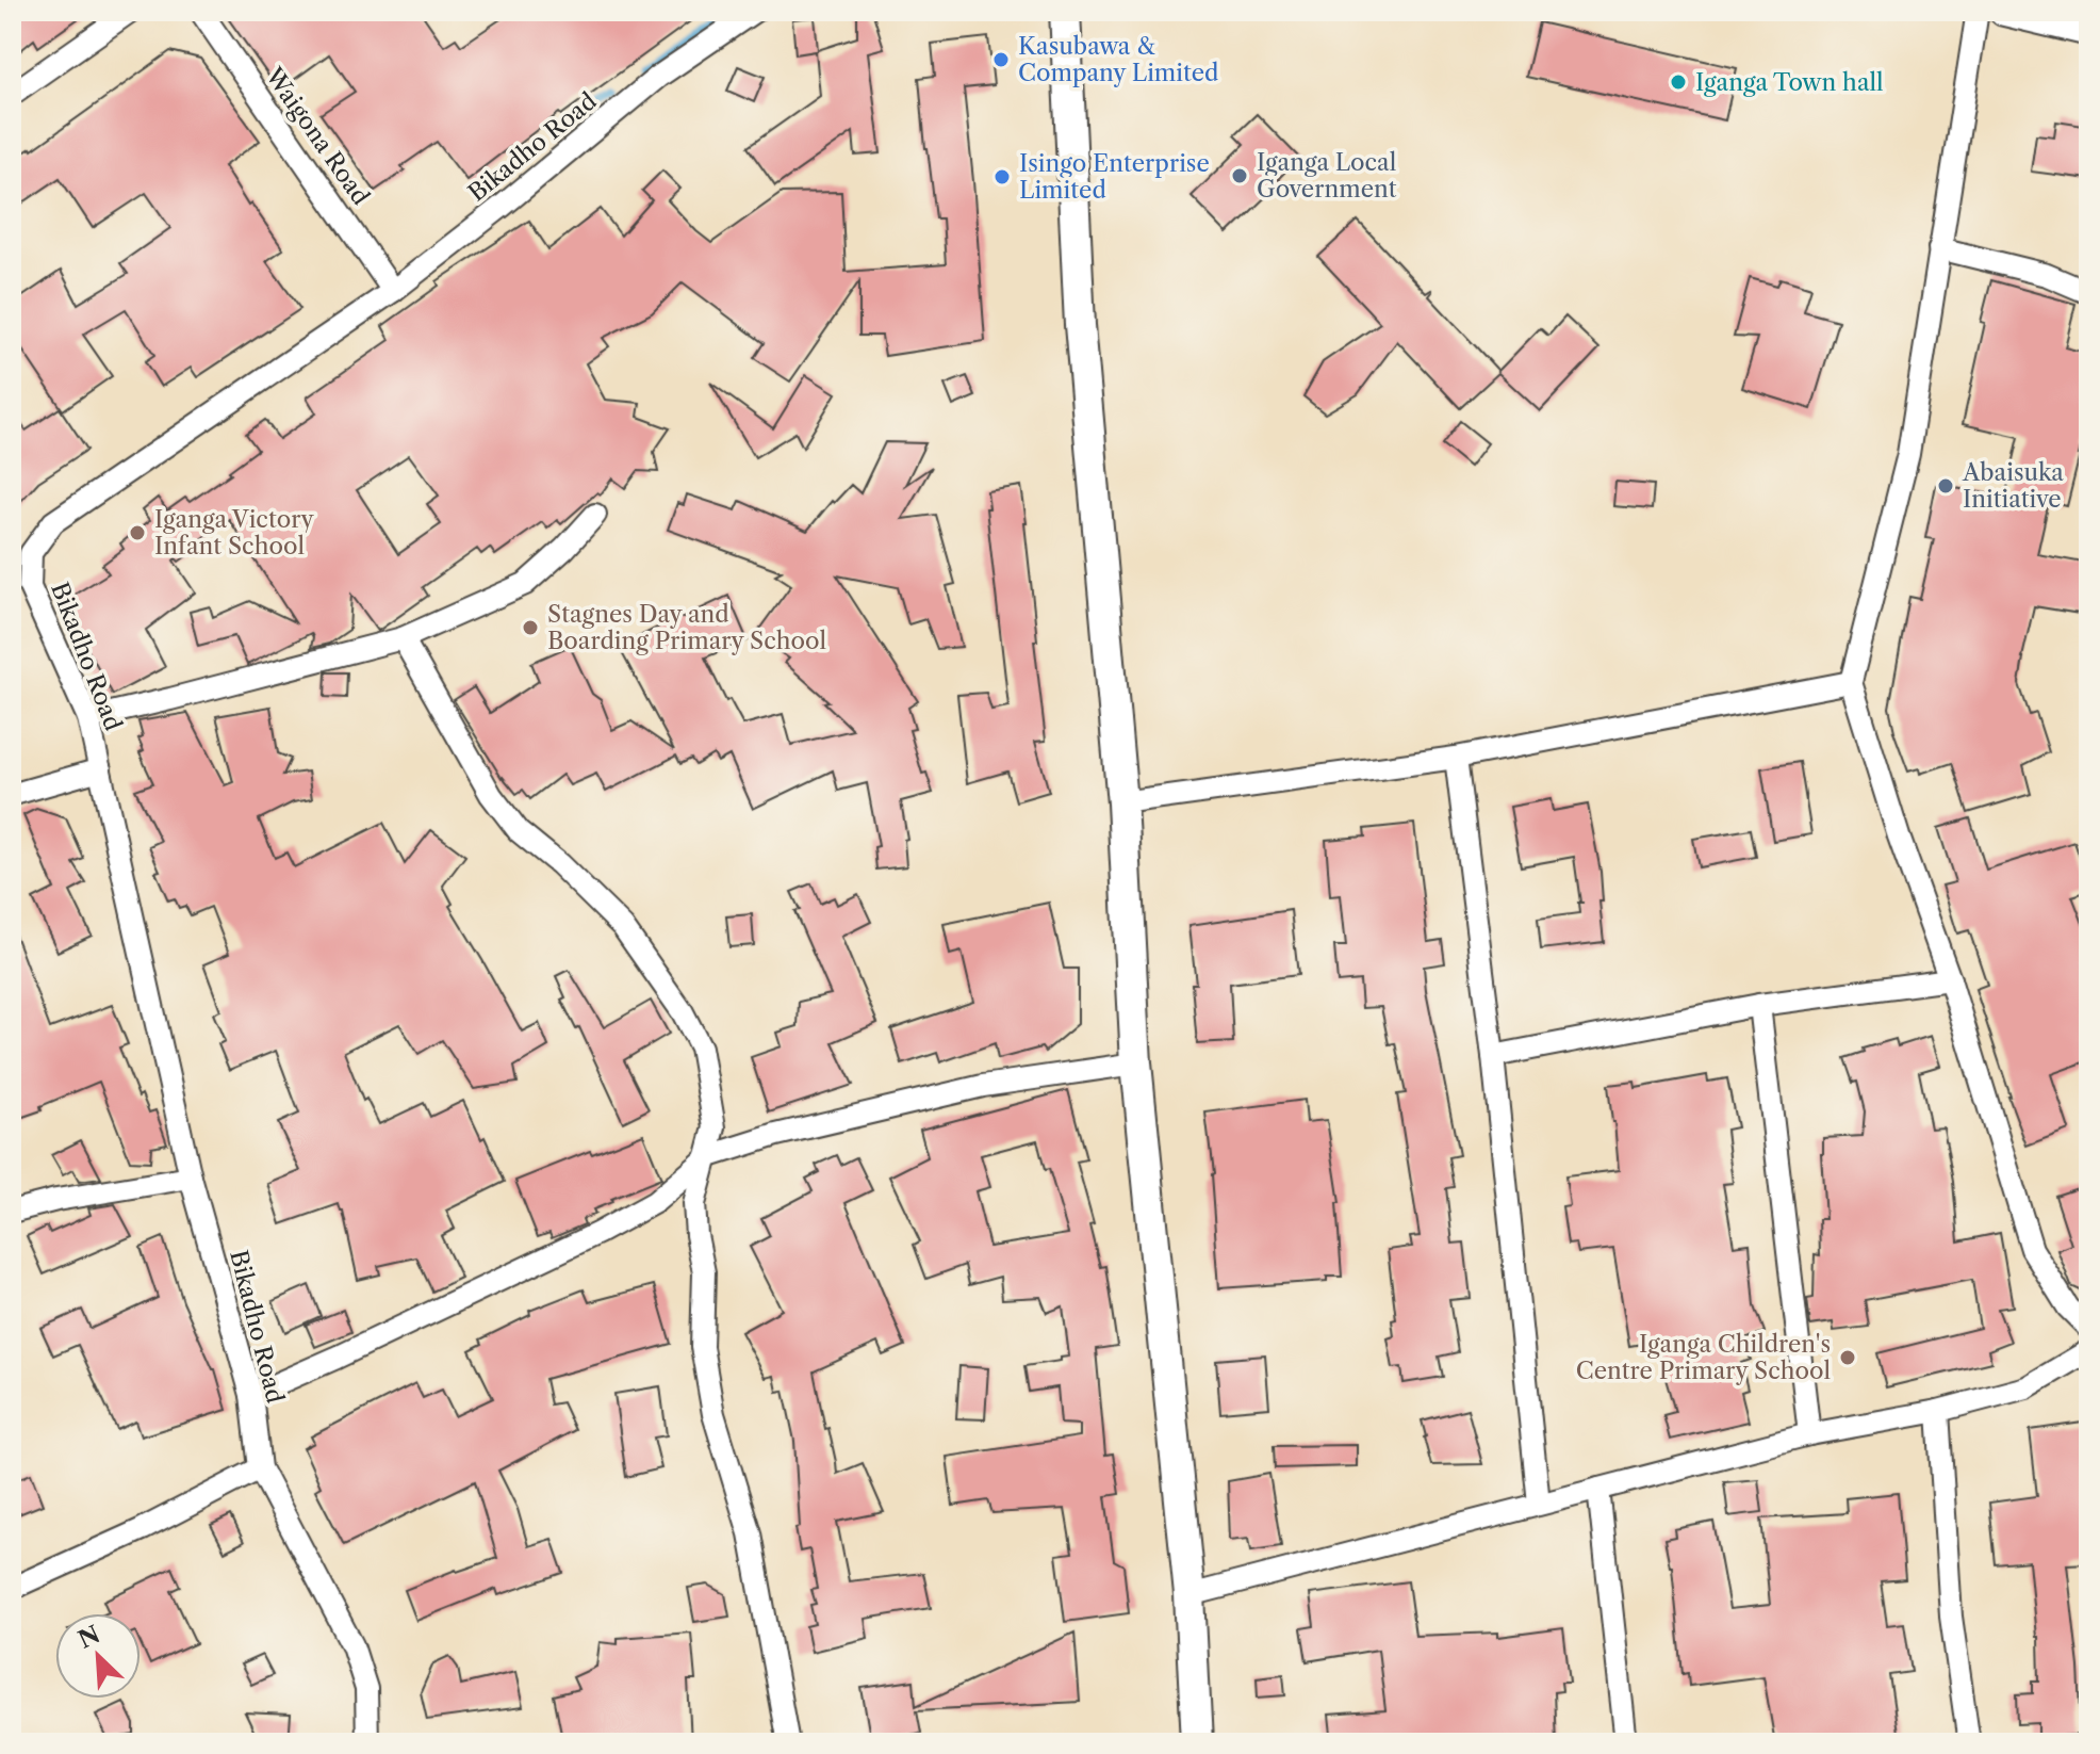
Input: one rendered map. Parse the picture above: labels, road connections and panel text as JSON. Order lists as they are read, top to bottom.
{
  "streets": {
    "street": ["Waigona Road", "Bikadho Road"]
  },
  "crossings": [
    ["Waigona Road", "Bikadho Road"]
  ],
  "places": [
    "Kasubawa & Company Limited",
    "Iganga Town hall",
    "Iganga Local Government",
    "Isingo Enterprise Limited",
    "Abaisuka Initiative",
    "Iganga Victory Infant School",
    "Stagnes Day and Boarding Primary School",
    "Iganga Children's Centre Primary School"
  ],
  "north": "top left"
}
